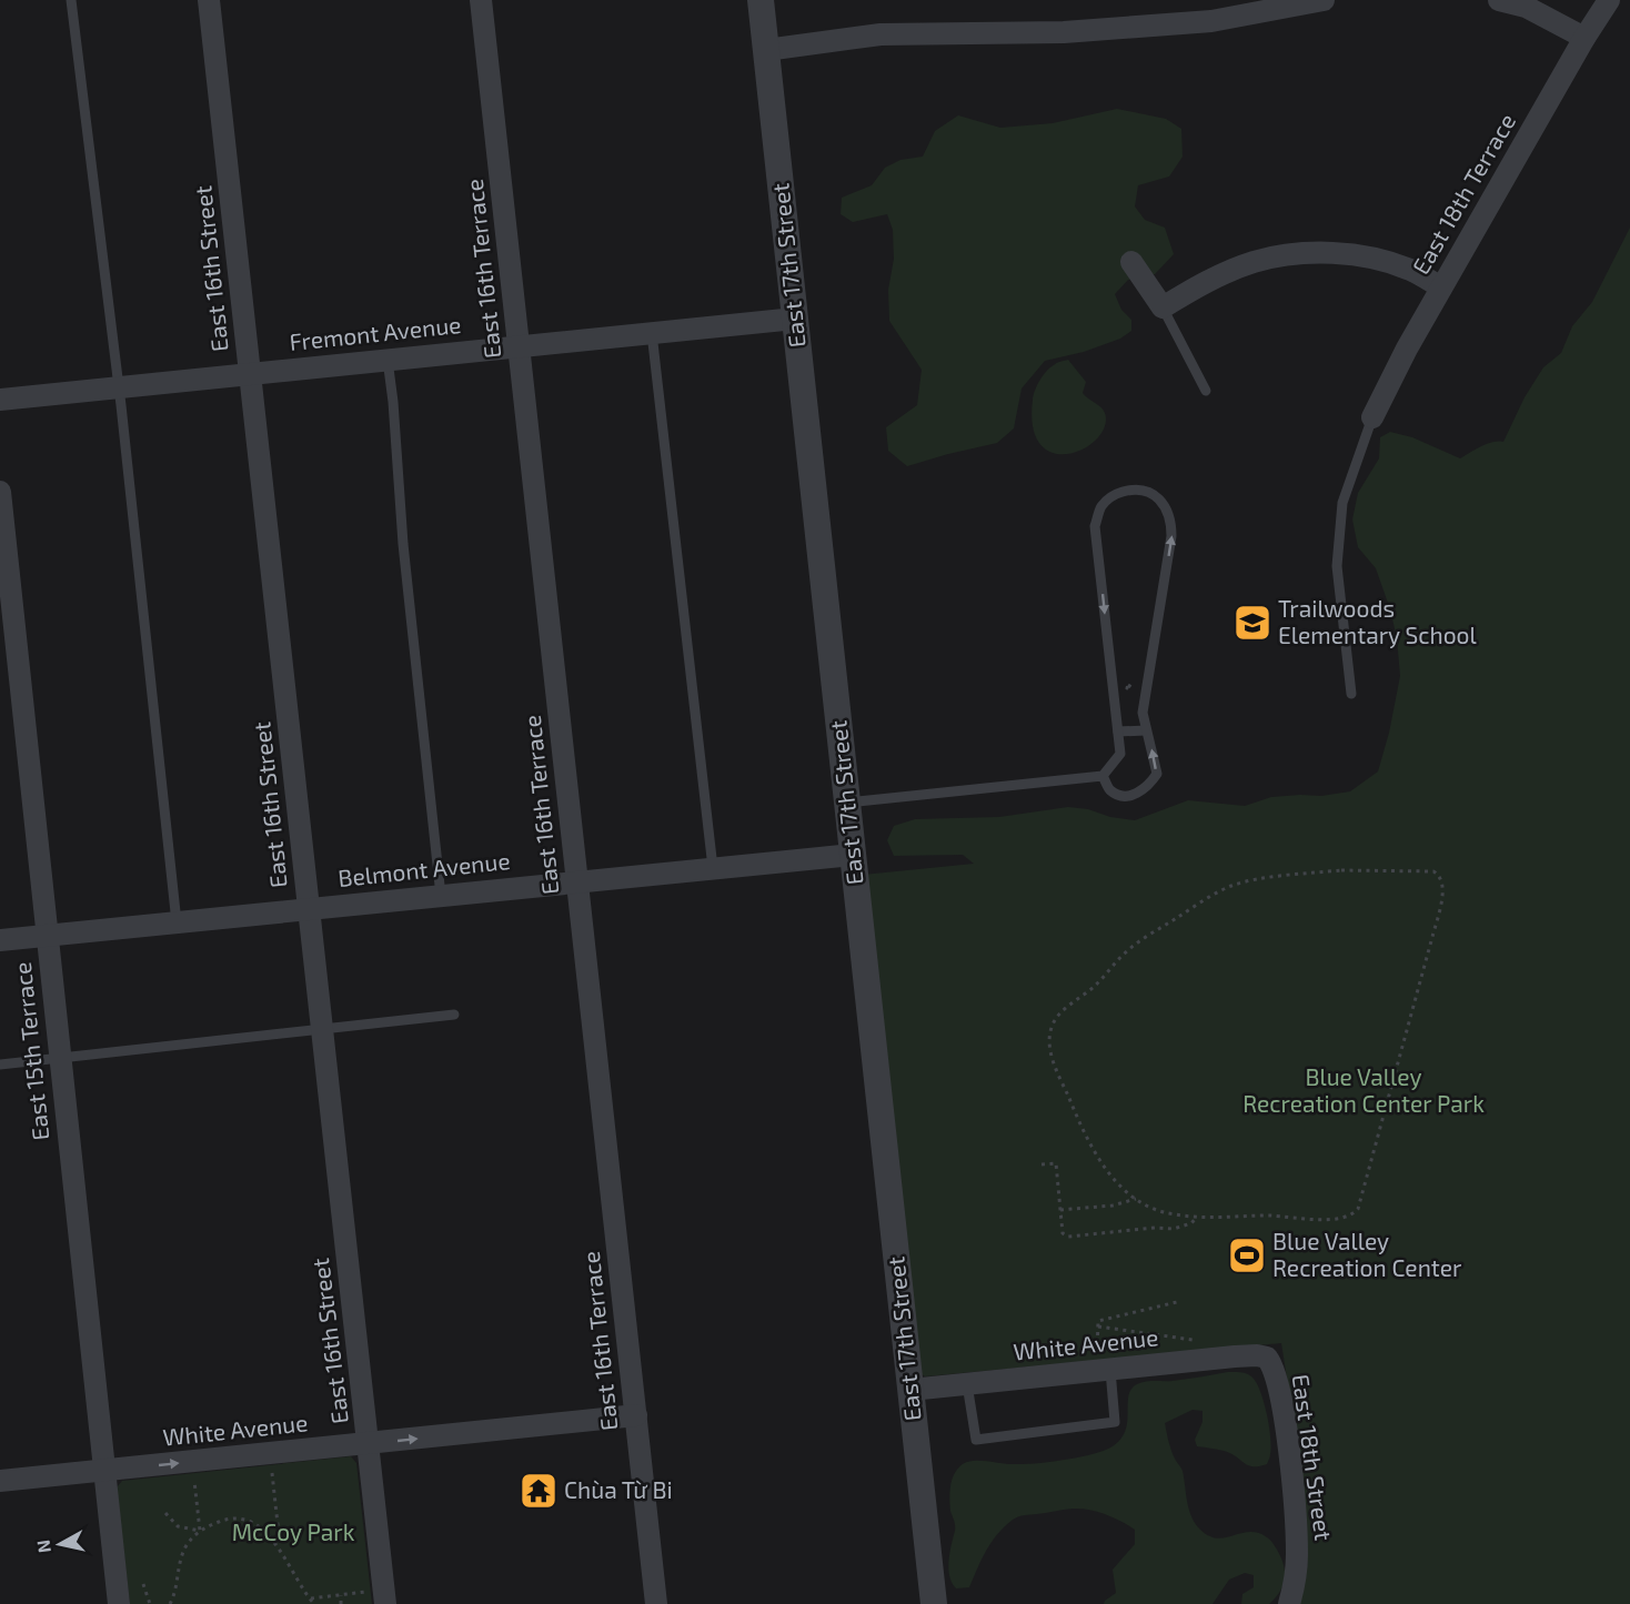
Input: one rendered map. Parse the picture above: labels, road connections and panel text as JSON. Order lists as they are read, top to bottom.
{
  "streets": {
    "street": [
      "East 18th Terrace",
      "East 17th Street",
      "East 16th Street",
      "East 16th Terrace",
      "Fremont Avenue",
      "Belmont Avenue",
      "East 15th Terrace",
      "White Avenue",
      "East 18th Street"
    ]
  },
  "crossings": [
    ["East 17th Street", "Fremont Avenue"],
    ["East 17th Street", "Belmont Avenue"],
    ["East 17th Street", "White Avenue"],
    ["East 16th Street", "Fremont Avenue"],
    ["East 16th Street", "Belmont Avenue"],
    ["East 16th Street", "White Avenue"],
    ["East 16th Terrace", "Fremont Avenue"],
    ["East 16th Terrace", "Belmont Avenue"],
    ["East 16th Terrace", "White Avenue"],
    ["Belmont Avenue", "East 15th Terrace"],
    ["East 15th Terrace", "White Avenue"],
    ["White Avenue", "East 18th Street"]
  ],
  "one_way": ["White Avenue"],
  "parks": ["Blue Valley Recreation Center Park", "McCoy Park"],
  "places": {
    "school or university": ["Trailwoods Elementary School"],
    "sports": ["Blue Valley Recreation Center"],
    "temple": ["Chùa Từ Bi"]
  },
  "north": "left"
}
